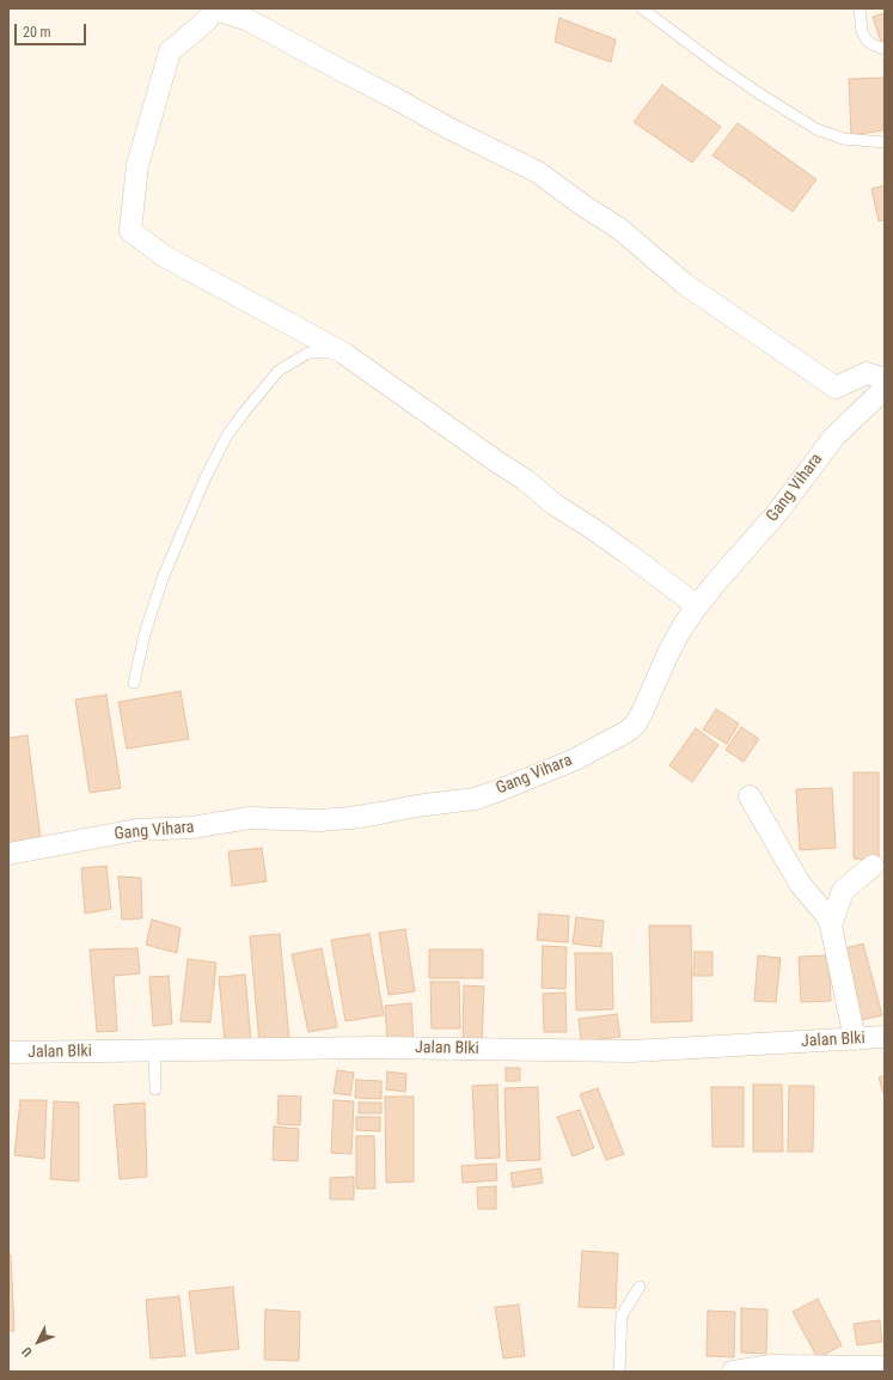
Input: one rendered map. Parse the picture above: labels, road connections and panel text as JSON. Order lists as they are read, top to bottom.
{
  "streets": {
    "street": ["Gang Vihara", "Jalan Blki"]
  },
  "scale_bar": "20 m",
  "north": "bottom left"
}
